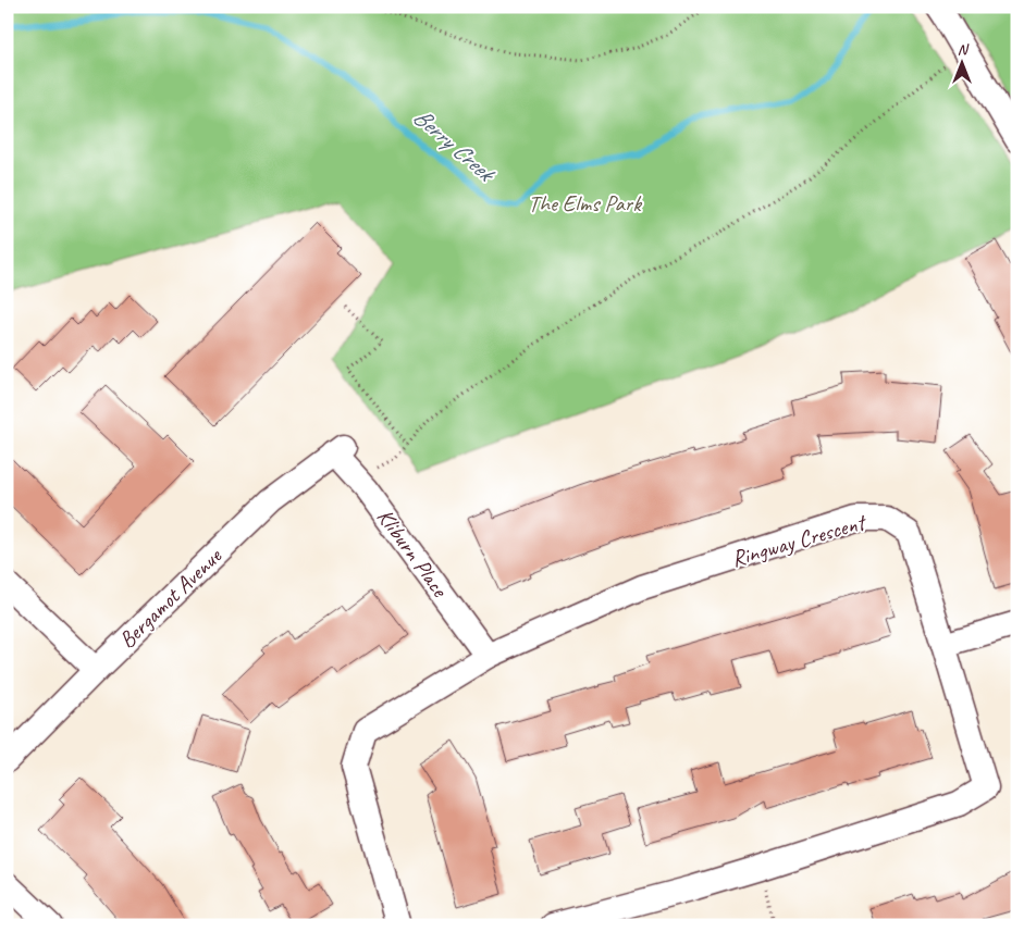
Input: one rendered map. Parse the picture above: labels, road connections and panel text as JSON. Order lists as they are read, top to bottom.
{
  "streets": {
    "street": ["Ringway Crescent", "Kliburn Place", "Bergamot Avenue"]
  },
  "crossings": [
    ["Ringway Crescent", "Kliburn Place"],
    ["Kliburn Place", "Bergamot Avenue"]
  ],
  "water": ["Berry Creek"],
  "parks": ["The Elms Park"],
  "north": "top"
}
